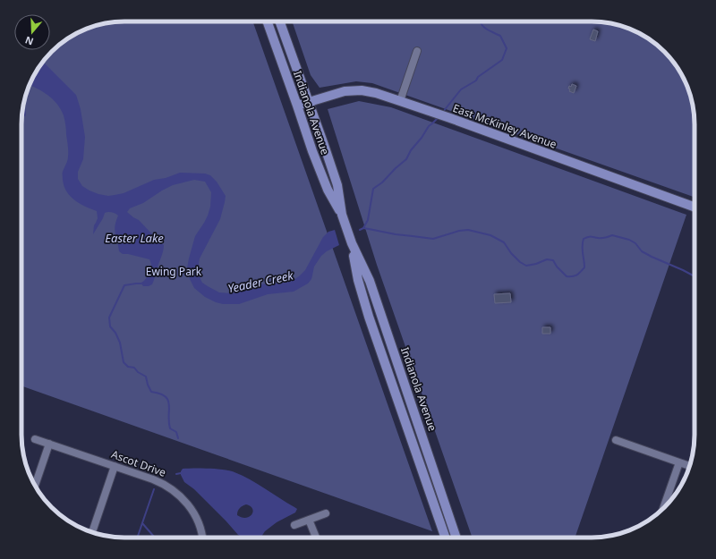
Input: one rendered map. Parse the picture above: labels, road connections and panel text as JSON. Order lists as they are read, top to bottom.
{
  "streets": {
    "main road": ["Indianola Avenue", "East McKinley Avenue"],
    "street": ["Ascot Drive"]
  },
  "crossings": [
    ["Indianola Avenue", "East McKinley Avenue"]
  ],
  "water": ["Easter Lake", "Yeader Creek"],
  "parks": ["Ewing Park"],
  "north": "bottom"
}
